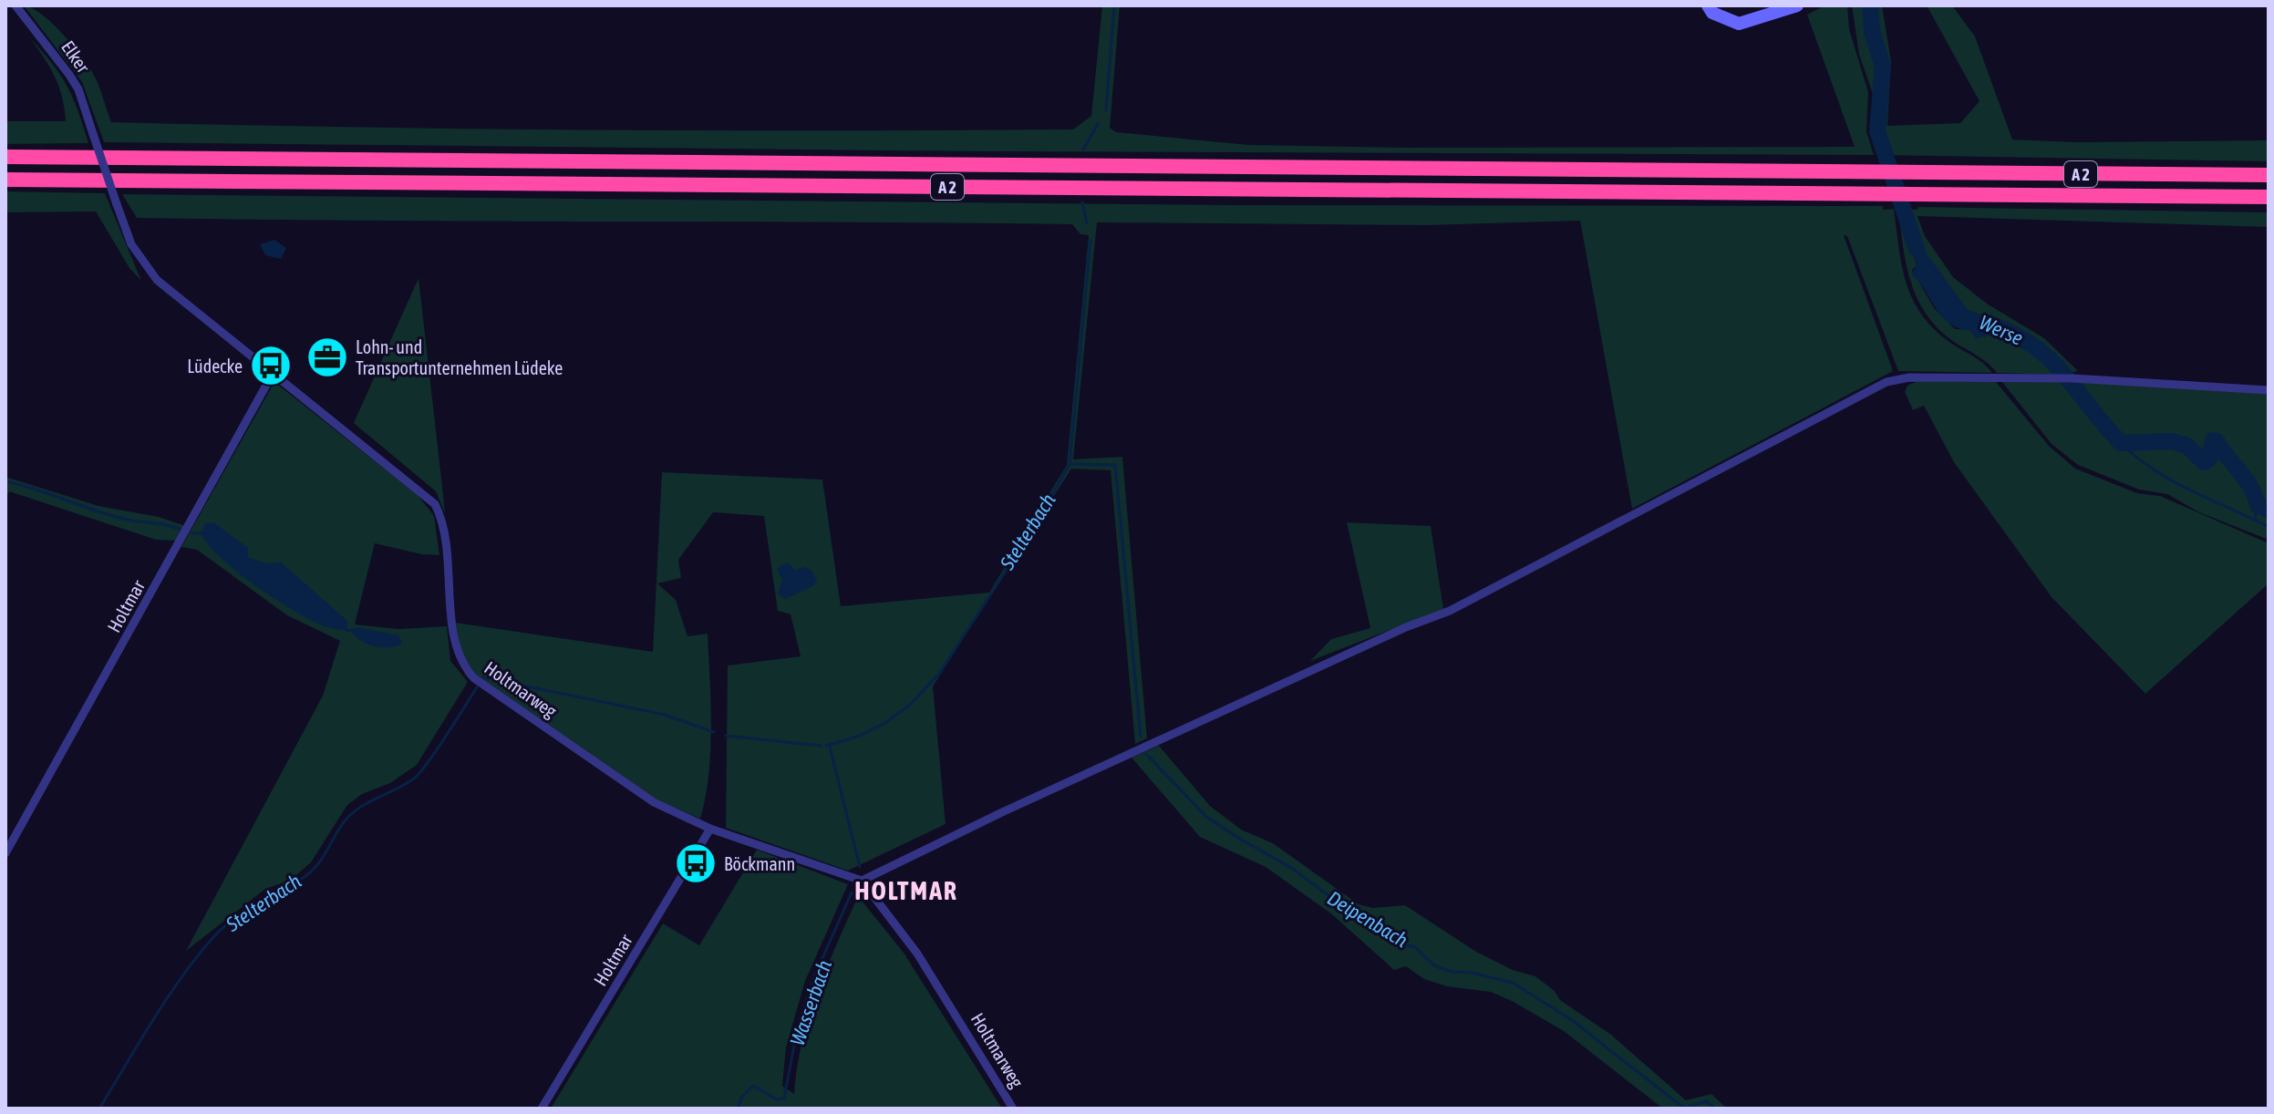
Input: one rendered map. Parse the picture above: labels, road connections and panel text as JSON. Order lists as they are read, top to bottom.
{
  "streets": {
    "highway": ["A 2"],
    "street": ["Elker", "Holtmar", "Holtmarweg"]
  },
  "crossings": [
    ["Elker", "Holtmarweg"],
    ["Holtmar", "Holtmarweg"]
  ],
  "districts": ["HOLTMAR"],
  "water": [
    "Werse",
    "Stelterbach",
    "Deipenbach",
    "Wasserbach"
  ],
  "places": {
    "office": ["Lohn- und Transportunternehmen Lüdeke"],
    "bus stop": ["Lüdecke", "Böckmann"]
  }
}
